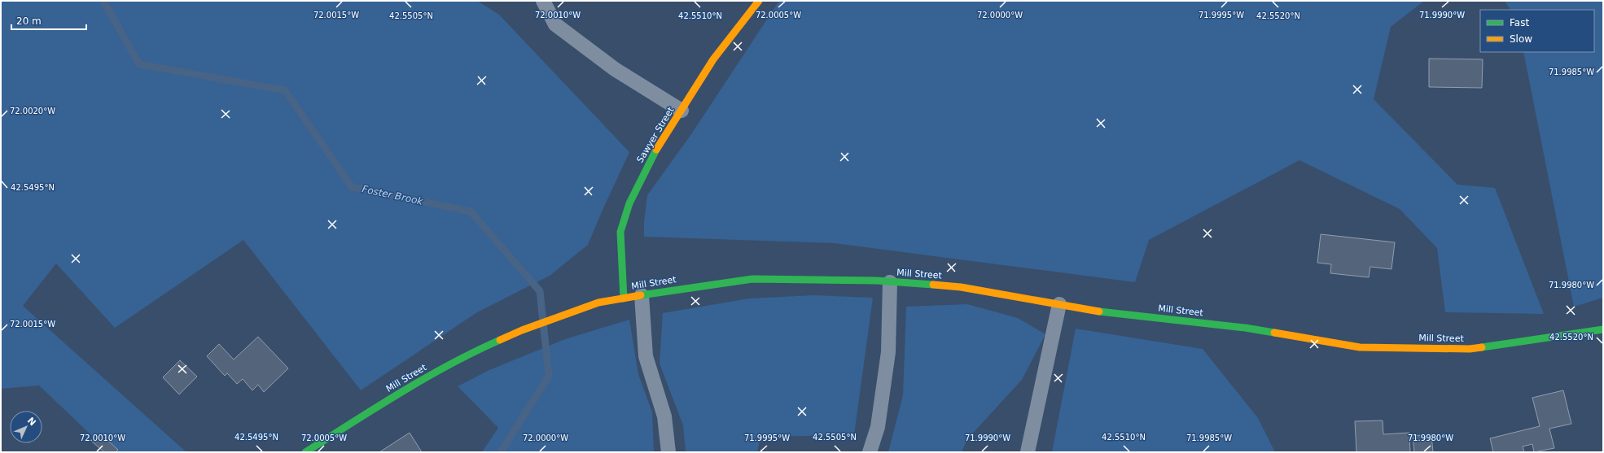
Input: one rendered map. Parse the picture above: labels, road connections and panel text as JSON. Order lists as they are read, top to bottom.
{
  "streets": {
    "street": ["Sawyer Street", "Mill Street"]
  },
  "crossings": [
    ["Sawyer Street", "Mill Street"]
  ],
  "water": ["Foster Brook"],
  "legend": ["Fast", "Slow"],
  "scale_bar": "20 m",
  "north": "top right",
  "coordinates": [
    "72.0015°W",
    "72.0010°W",
    "72.0005°W",
    "72.0000°W",
    "71.9995°W",
    "71.9990°W",
    "42.5505°N",
    "42.5510°N",
    "42.5520°N",
    "71.9985°W",
    "72.0020°W",
    "42.5495°N",
    "71.9980°W"
  ]
}
